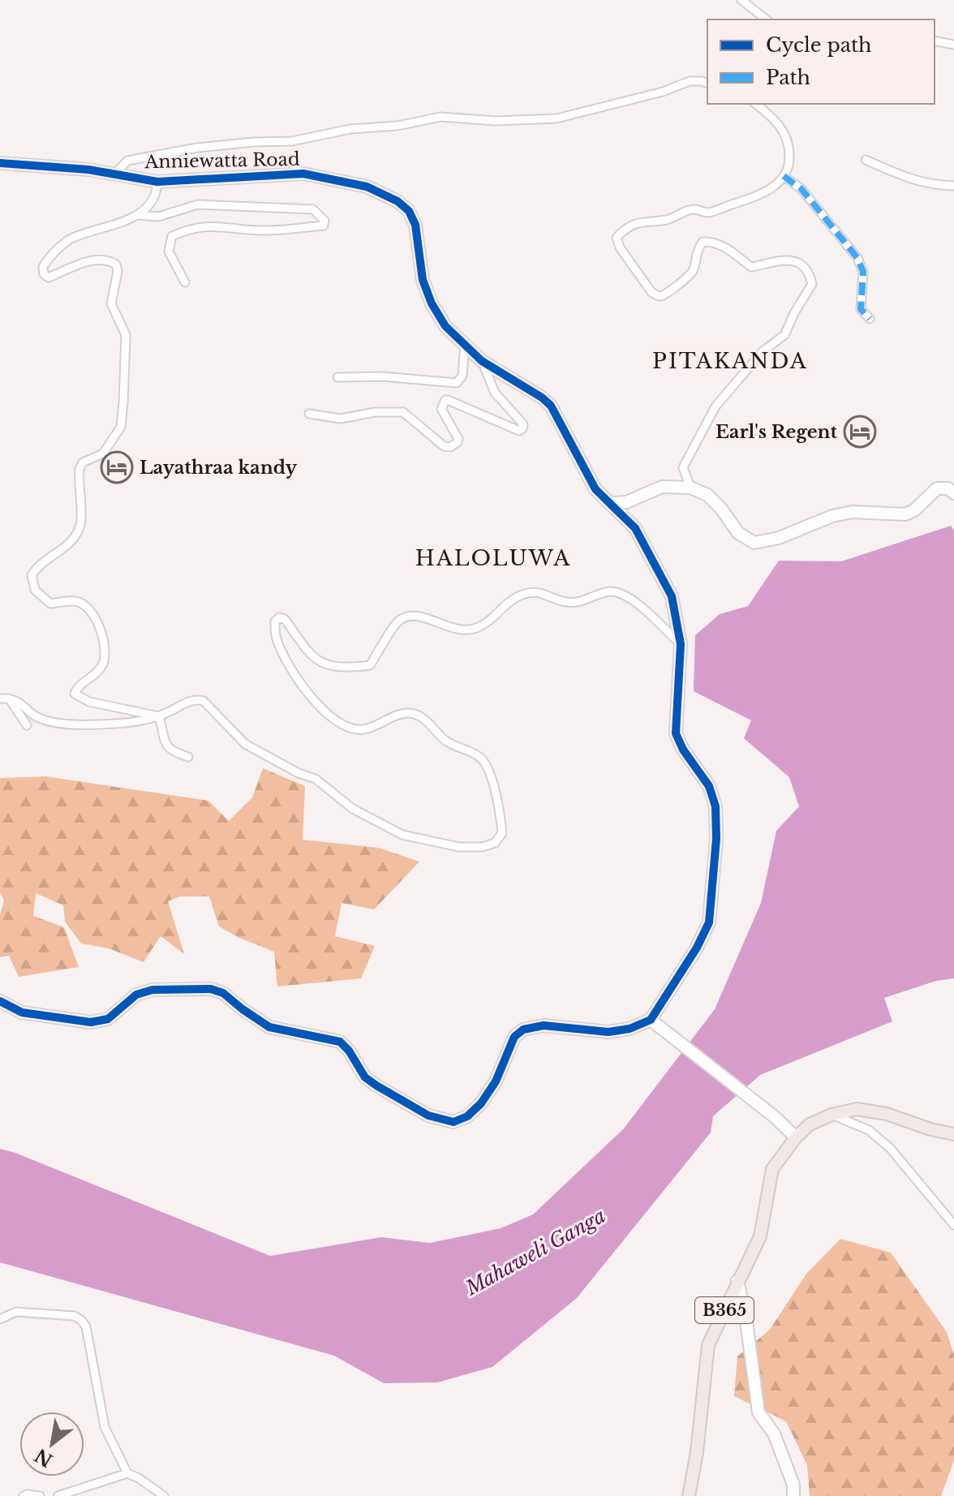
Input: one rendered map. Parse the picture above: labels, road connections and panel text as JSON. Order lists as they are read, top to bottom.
{
  "streets": {
    "main road": ["B365"],
    "street": ["Anniewatta Road"]
  },
  "districts": ["PITAKANDA", "HALOLUWA"],
  "water": ["Mahaweli Ganga"],
  "places": {
    "hotel": ["Earl's Regent", "Layathraa kandy"]
  },
  "legend": ["Cycle path", "Path"],
  "north": "bottom left"
}
